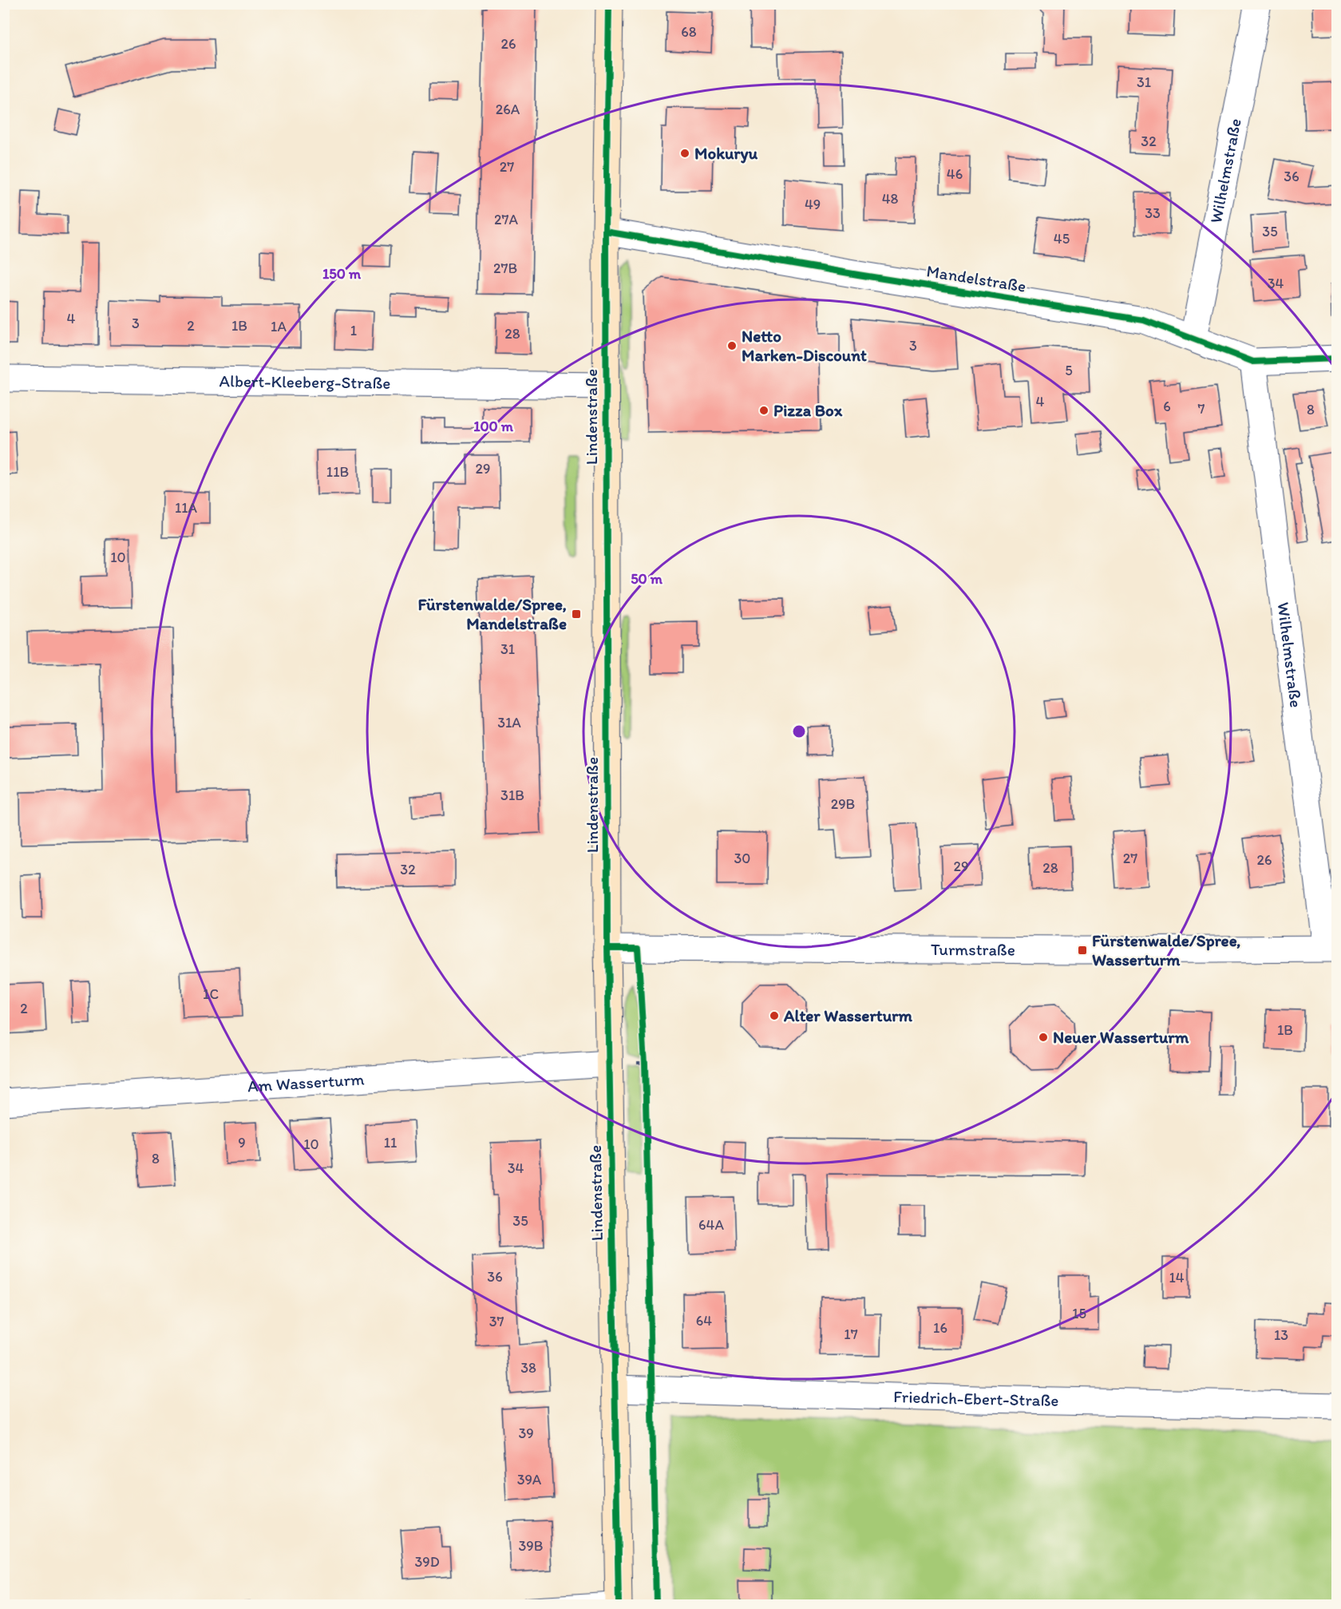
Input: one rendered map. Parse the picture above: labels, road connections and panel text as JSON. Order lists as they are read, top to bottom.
{
  "streets": {
    "street": [
      "Wilhelmstraße",
      "Mandelstraße",
      "Albert-Kleeberg-Straße",
      "Lindenstraße",
      "Turmstraße",
      "Am Wasserturm",
      "Friedrich-Ebert-Straße"
    ]
  },
  "crossings": [
    ["Wilhelmstraße", "Mandelstraße"],
    ["Wilhelmstraße", "Turmstraße"],
    ["Mandelstraße", "Lindenstraße"],
    ["Albert-Kleeberg-Straße", "Lindenstraße"],
    ["Lindenstraße", "Turmstraße"],
    ["Lindenstraße", "Am Wasserturm"],
    ["Lindenstraße", "Friedrich-Ebert-Straße"]
  ],
  "places": {
    "other": [
      "Mokuryu",
      "Netto Marken-Discount",
      "Pizza Box",
      "Alter Wasserturm",
      "Neuer Wasserturm"
    ],
    "transit": ["Fürstenwalde/Spree, Mandelstraße", "Fürstenwalde/Spree, Wasserturm"]
  },
  "house_numbers": [
    "68",
    "26",
    "31",
    "26A",
    "32",
    "27",
    "46",
    "36",
    "48",
    "49",
    "33",
    "27A",
    "35",
    "45",
    "27B",
    "34",
    "4",
    "3",
    "2",
    "1B",
    "1A",
    "1",
    "28",
    "3",
    "5",
    "4",
    "6",
    "7",
    "8",
    "29",
    "11B",
    "11A",
    "10",
    "31",
    "31A",
    "31B",
    "29B",
    "30",
    "27",
    "26",
    "29",
    "28",
    "32",
    "1C",
    "2",
    "1B",
    "9",
    "11",
    "10",
    "8",
    "34",
    "35",
    "64A",
    "36",
    "14",
    "15",
    "64",
    "37",
    "16",
    "17",
    "13",
    "38",
    "39",
    "39A",
    "39B",
    "39D"
  ],
  "rings": ["150 m", "100 m", "50 m"]
}
